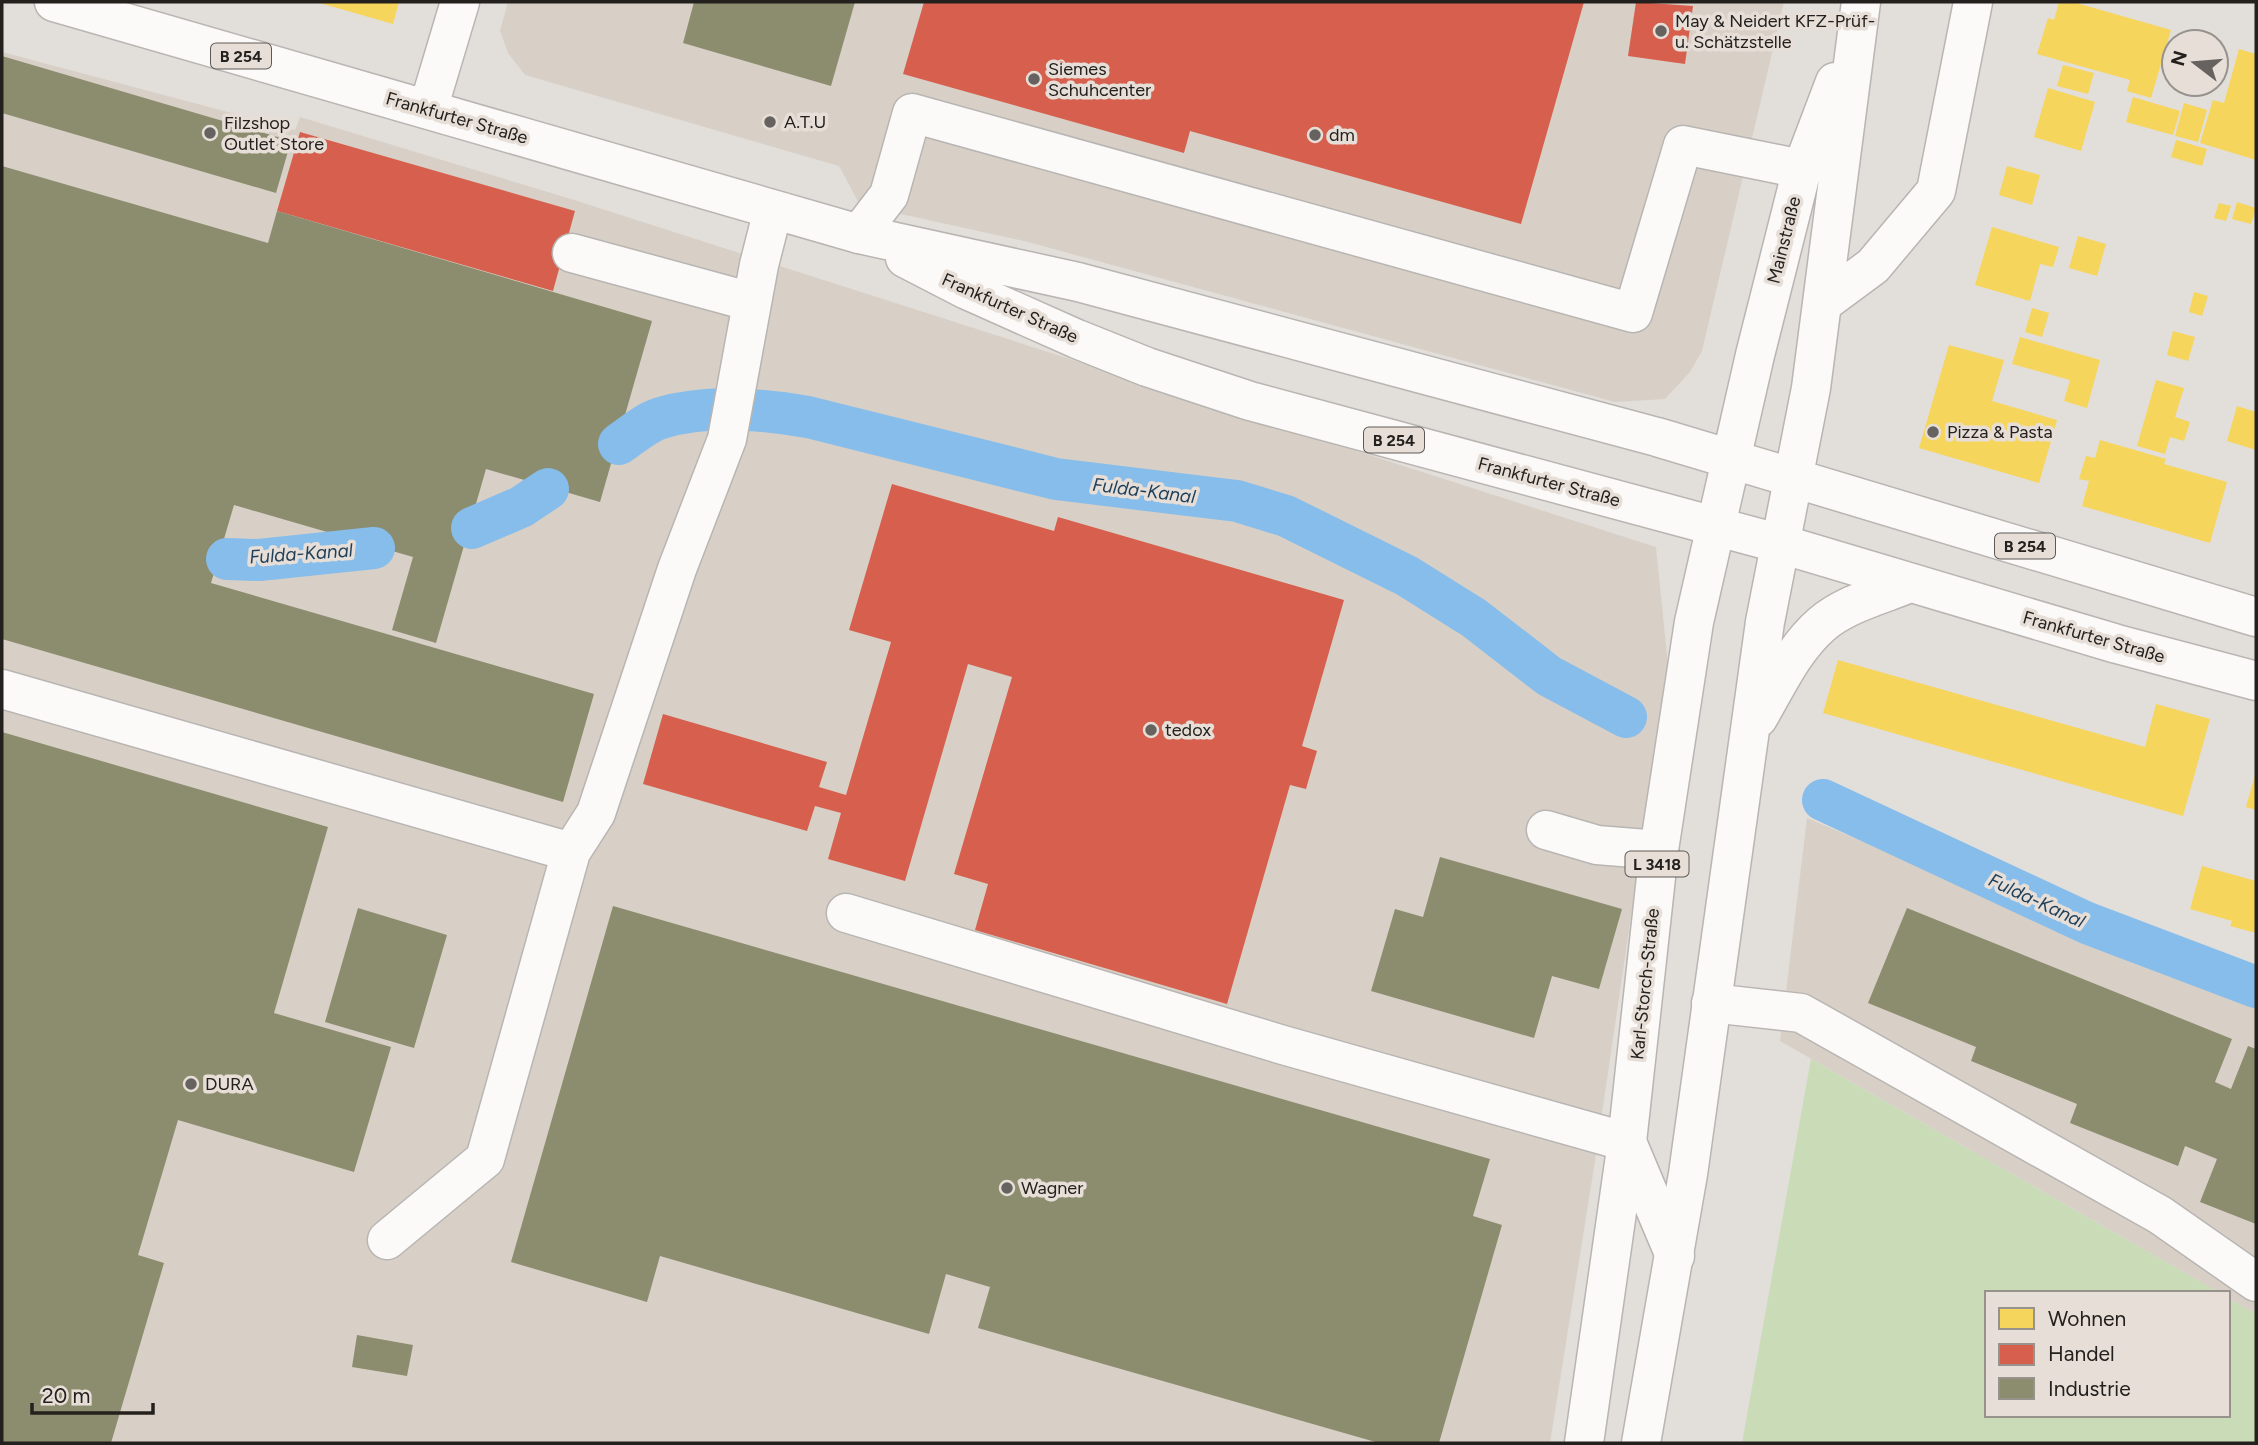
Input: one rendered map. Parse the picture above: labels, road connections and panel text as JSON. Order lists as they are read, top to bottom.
{
  "streets": {
    "main road": [
      "B 254",
      "Frankfurter Straße",
      "Mainstraße",
      "L 3418",
      "Karl-Storch-Straße"
    ]
  },
  "crossings": [
    ["Frankfurter Straße", "Mainstraße"],
    ["Frankfurter Straße", "Karl-Storch-Straße"],
    ["Mainstraße", "Karl-Storch-Straße"]
  ],
  "water": ["Fulda-Kanal"],
  "places": [
    "May & Neidert KFZ-Prüf- u. Schätzstelle",
    "Siemes Schuhcenter",
    "A.T.U",
    "Filzshop Outlet Store",
    "dm",
    "Pizza & Pasta",
    "tedox",
    "DURA",
    "Wagner"
  ],
  "legend": ["Wohnen", "Handel", "Industrie"],
  "scale_bar": "20 m",
  "north": "left"
}
